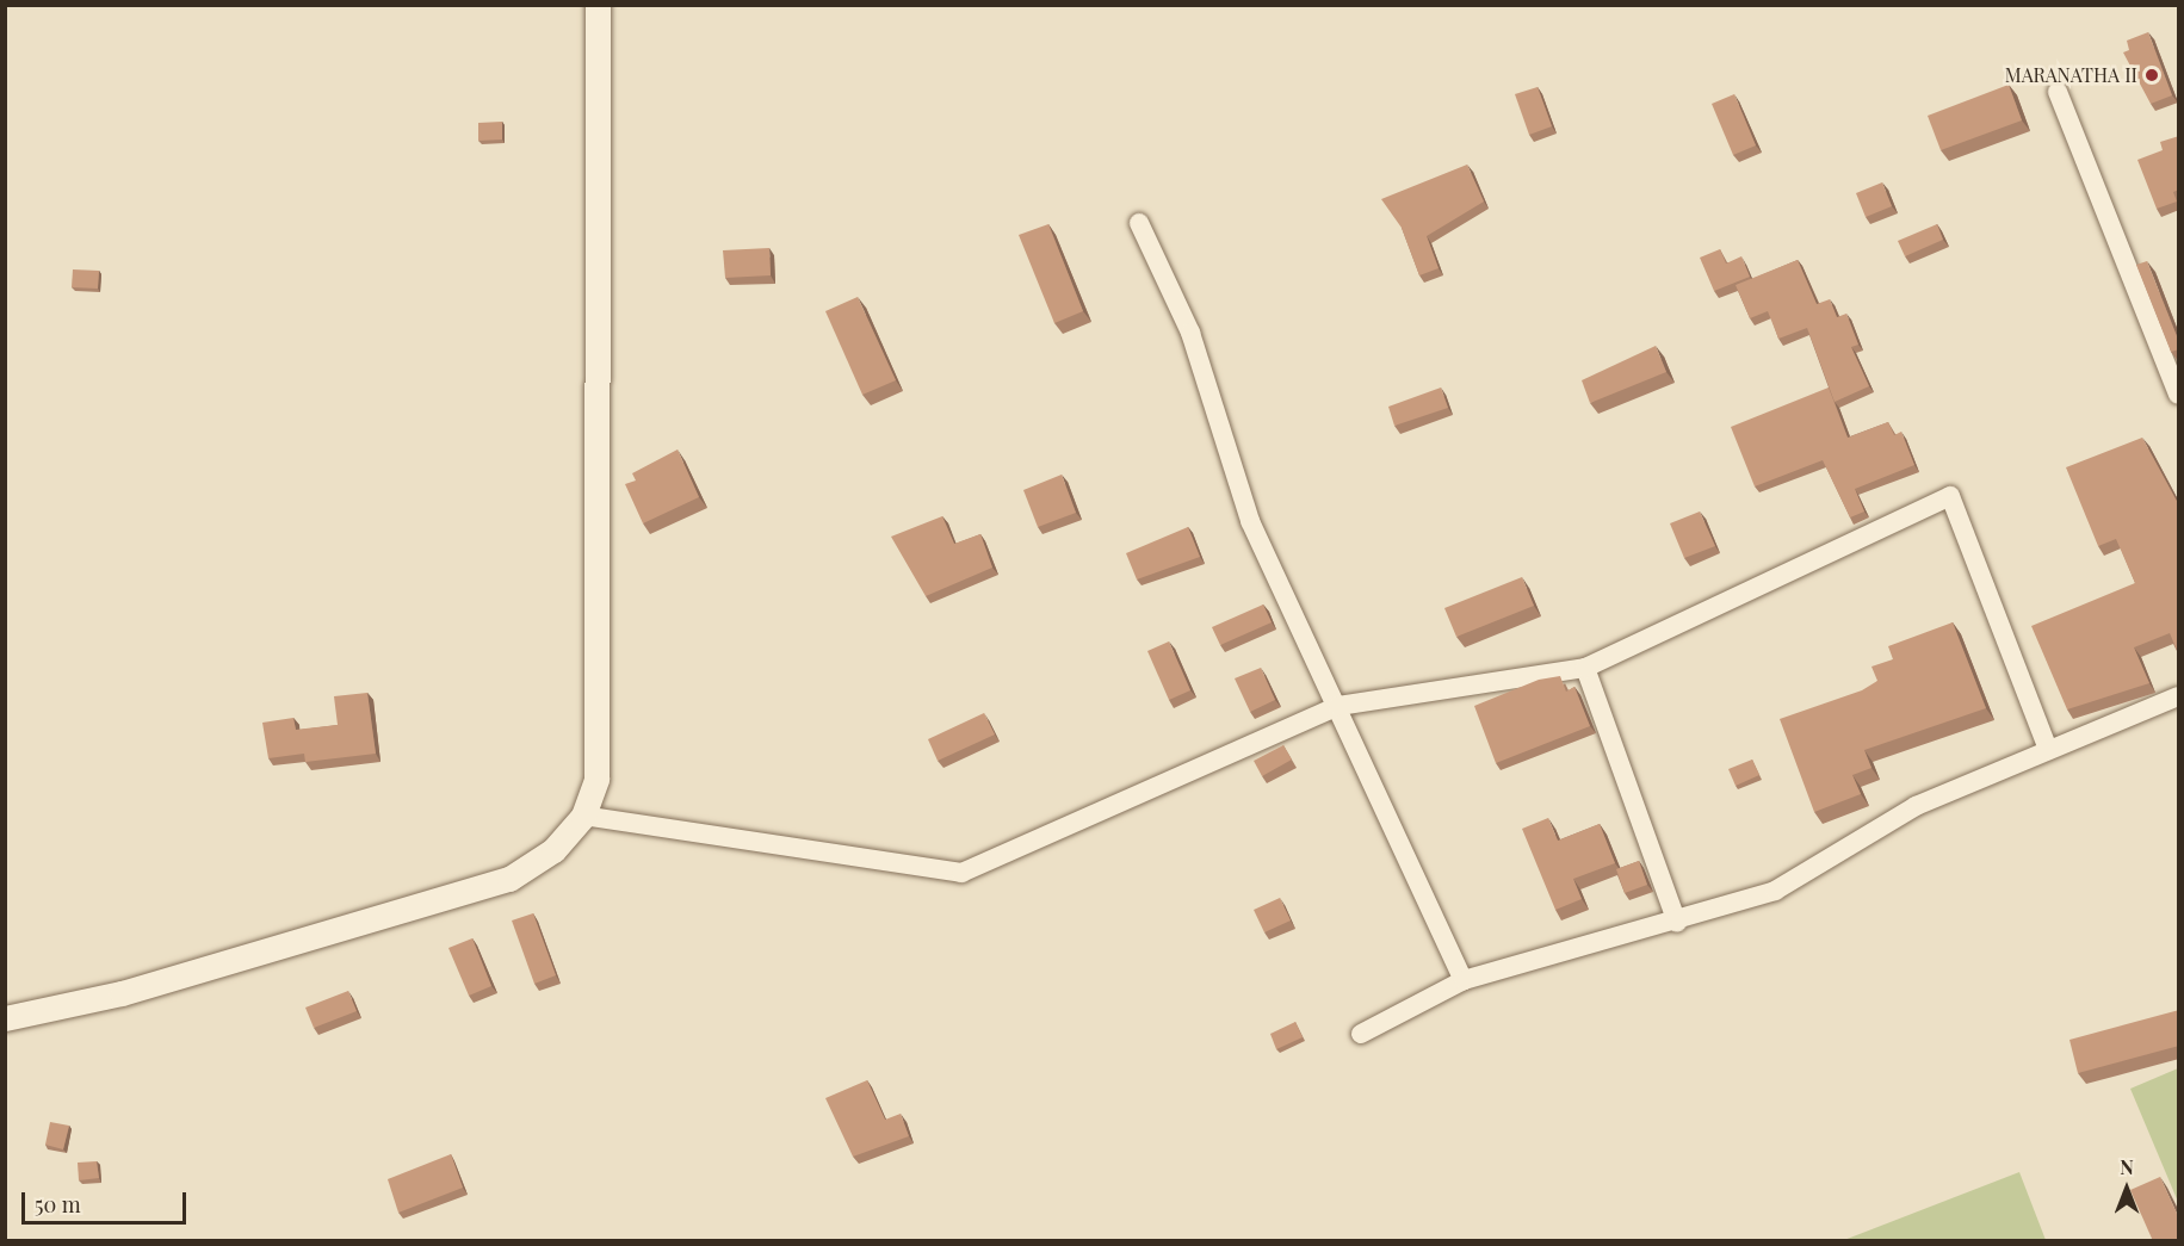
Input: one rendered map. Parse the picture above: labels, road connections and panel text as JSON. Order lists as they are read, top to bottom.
{
  "places": ["MARANATHA II"],
  "scale_bar": "50 m",
  "north": "top"
}
